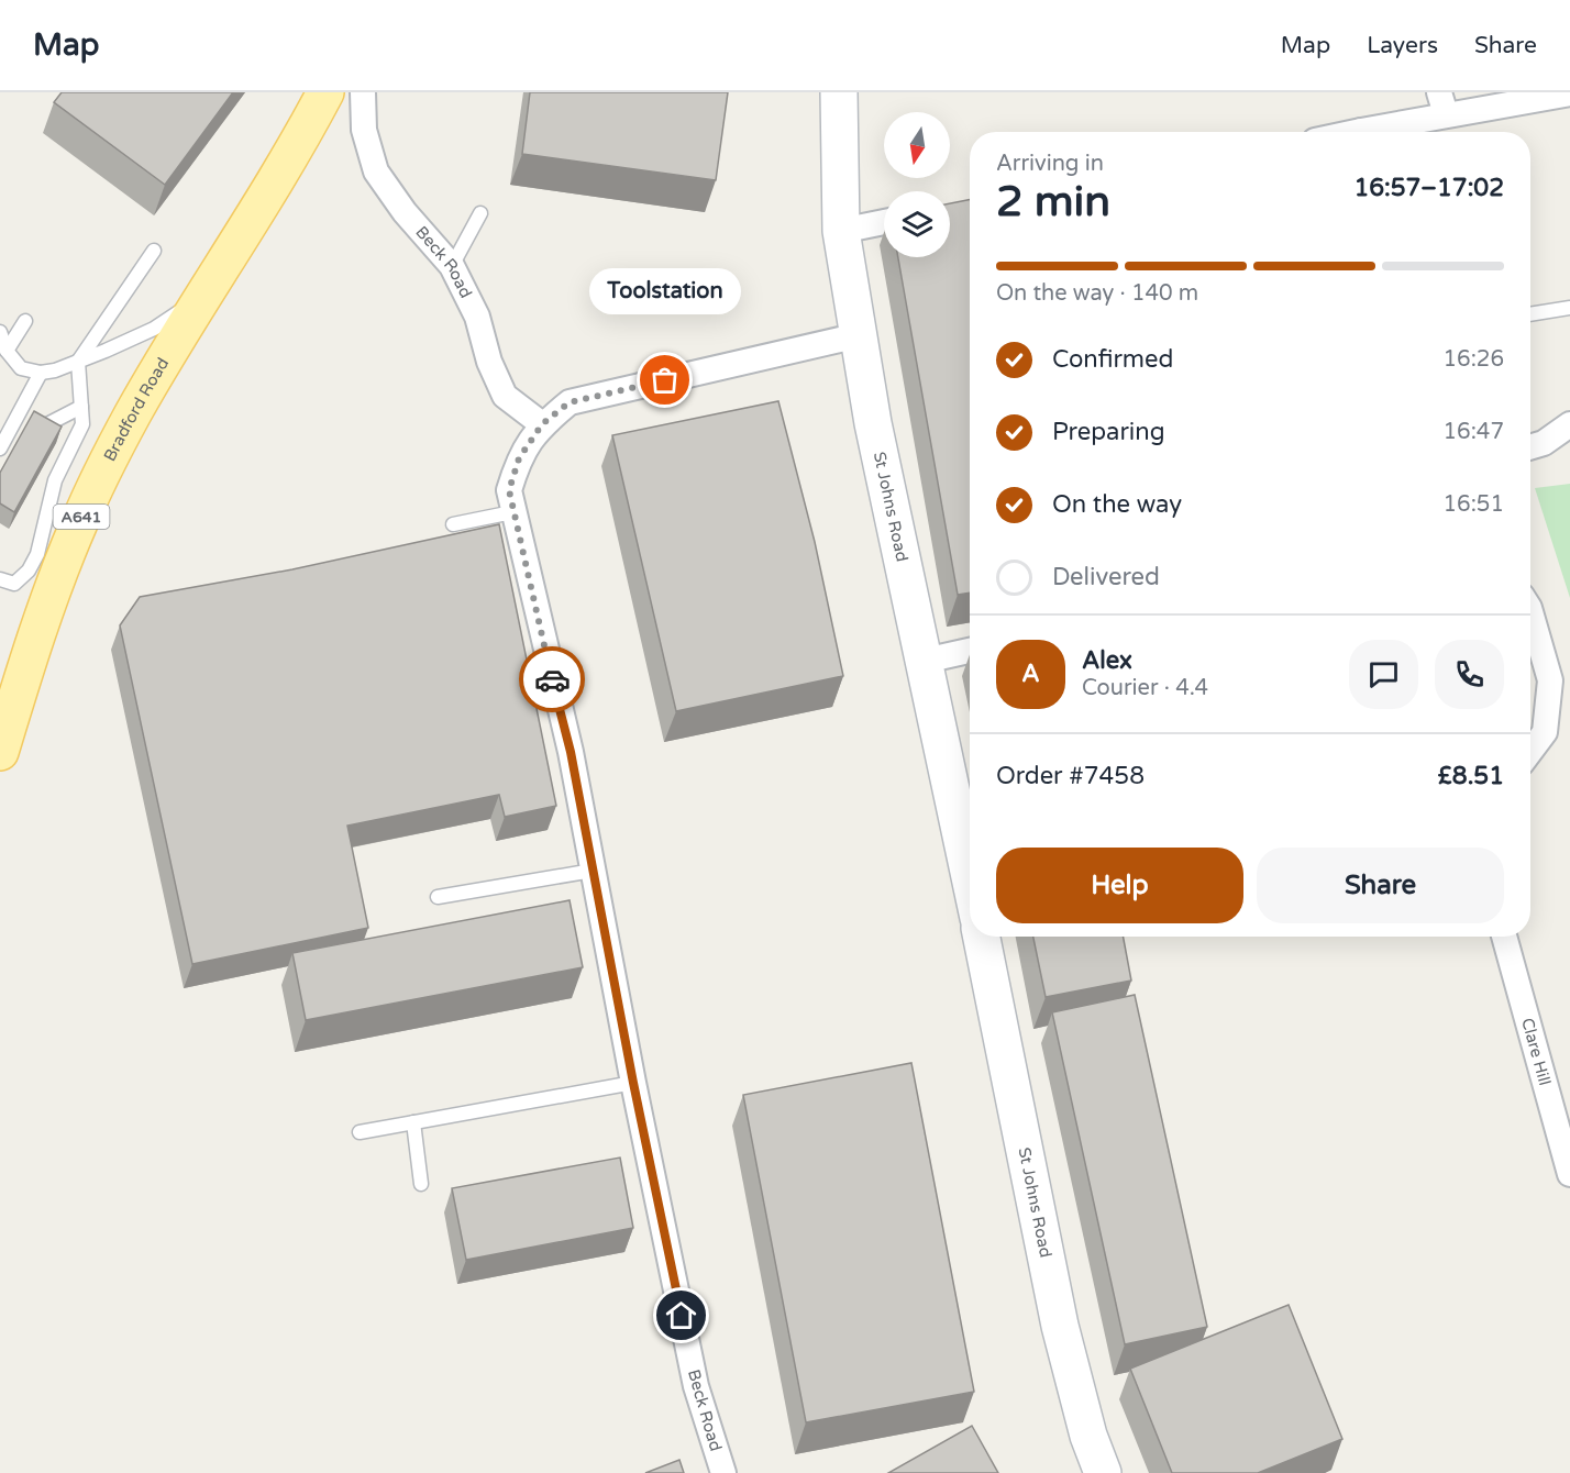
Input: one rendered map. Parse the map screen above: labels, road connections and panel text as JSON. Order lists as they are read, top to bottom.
{
  "streets": {
    "main road": ["Bradford Road", "A641"],
    "street": ["Beck Road", "St Johns Road", "Clare Hill"]
  },
  "crossings": [
    ["Beck Road", "St Johns Road"]
  ],
  "places": ["Toolstation"],
  "north": "bottom",
  "page": {
    "header": "Map",
    "nav": ["Map", "Layers", "Share"],
    "heading": ["2 min", "Arriving in", "16:57–17:02"],
    "panel": [
      "Alex",
      "Courier · 4.4",
      "Order #7458",
      "£8.51"
    ],
    "bar": "On the way · 140 m",
    "bubble": "Toolstation",
    "list": [
      ["Confirmed", "16:26"],
      ["Preparing", "16:47"],
      ["On the way", "16:51"],
      "Delivered"
    ],
    "round": "A",
    "buttons": ["Help", "Share"]
  }
}
